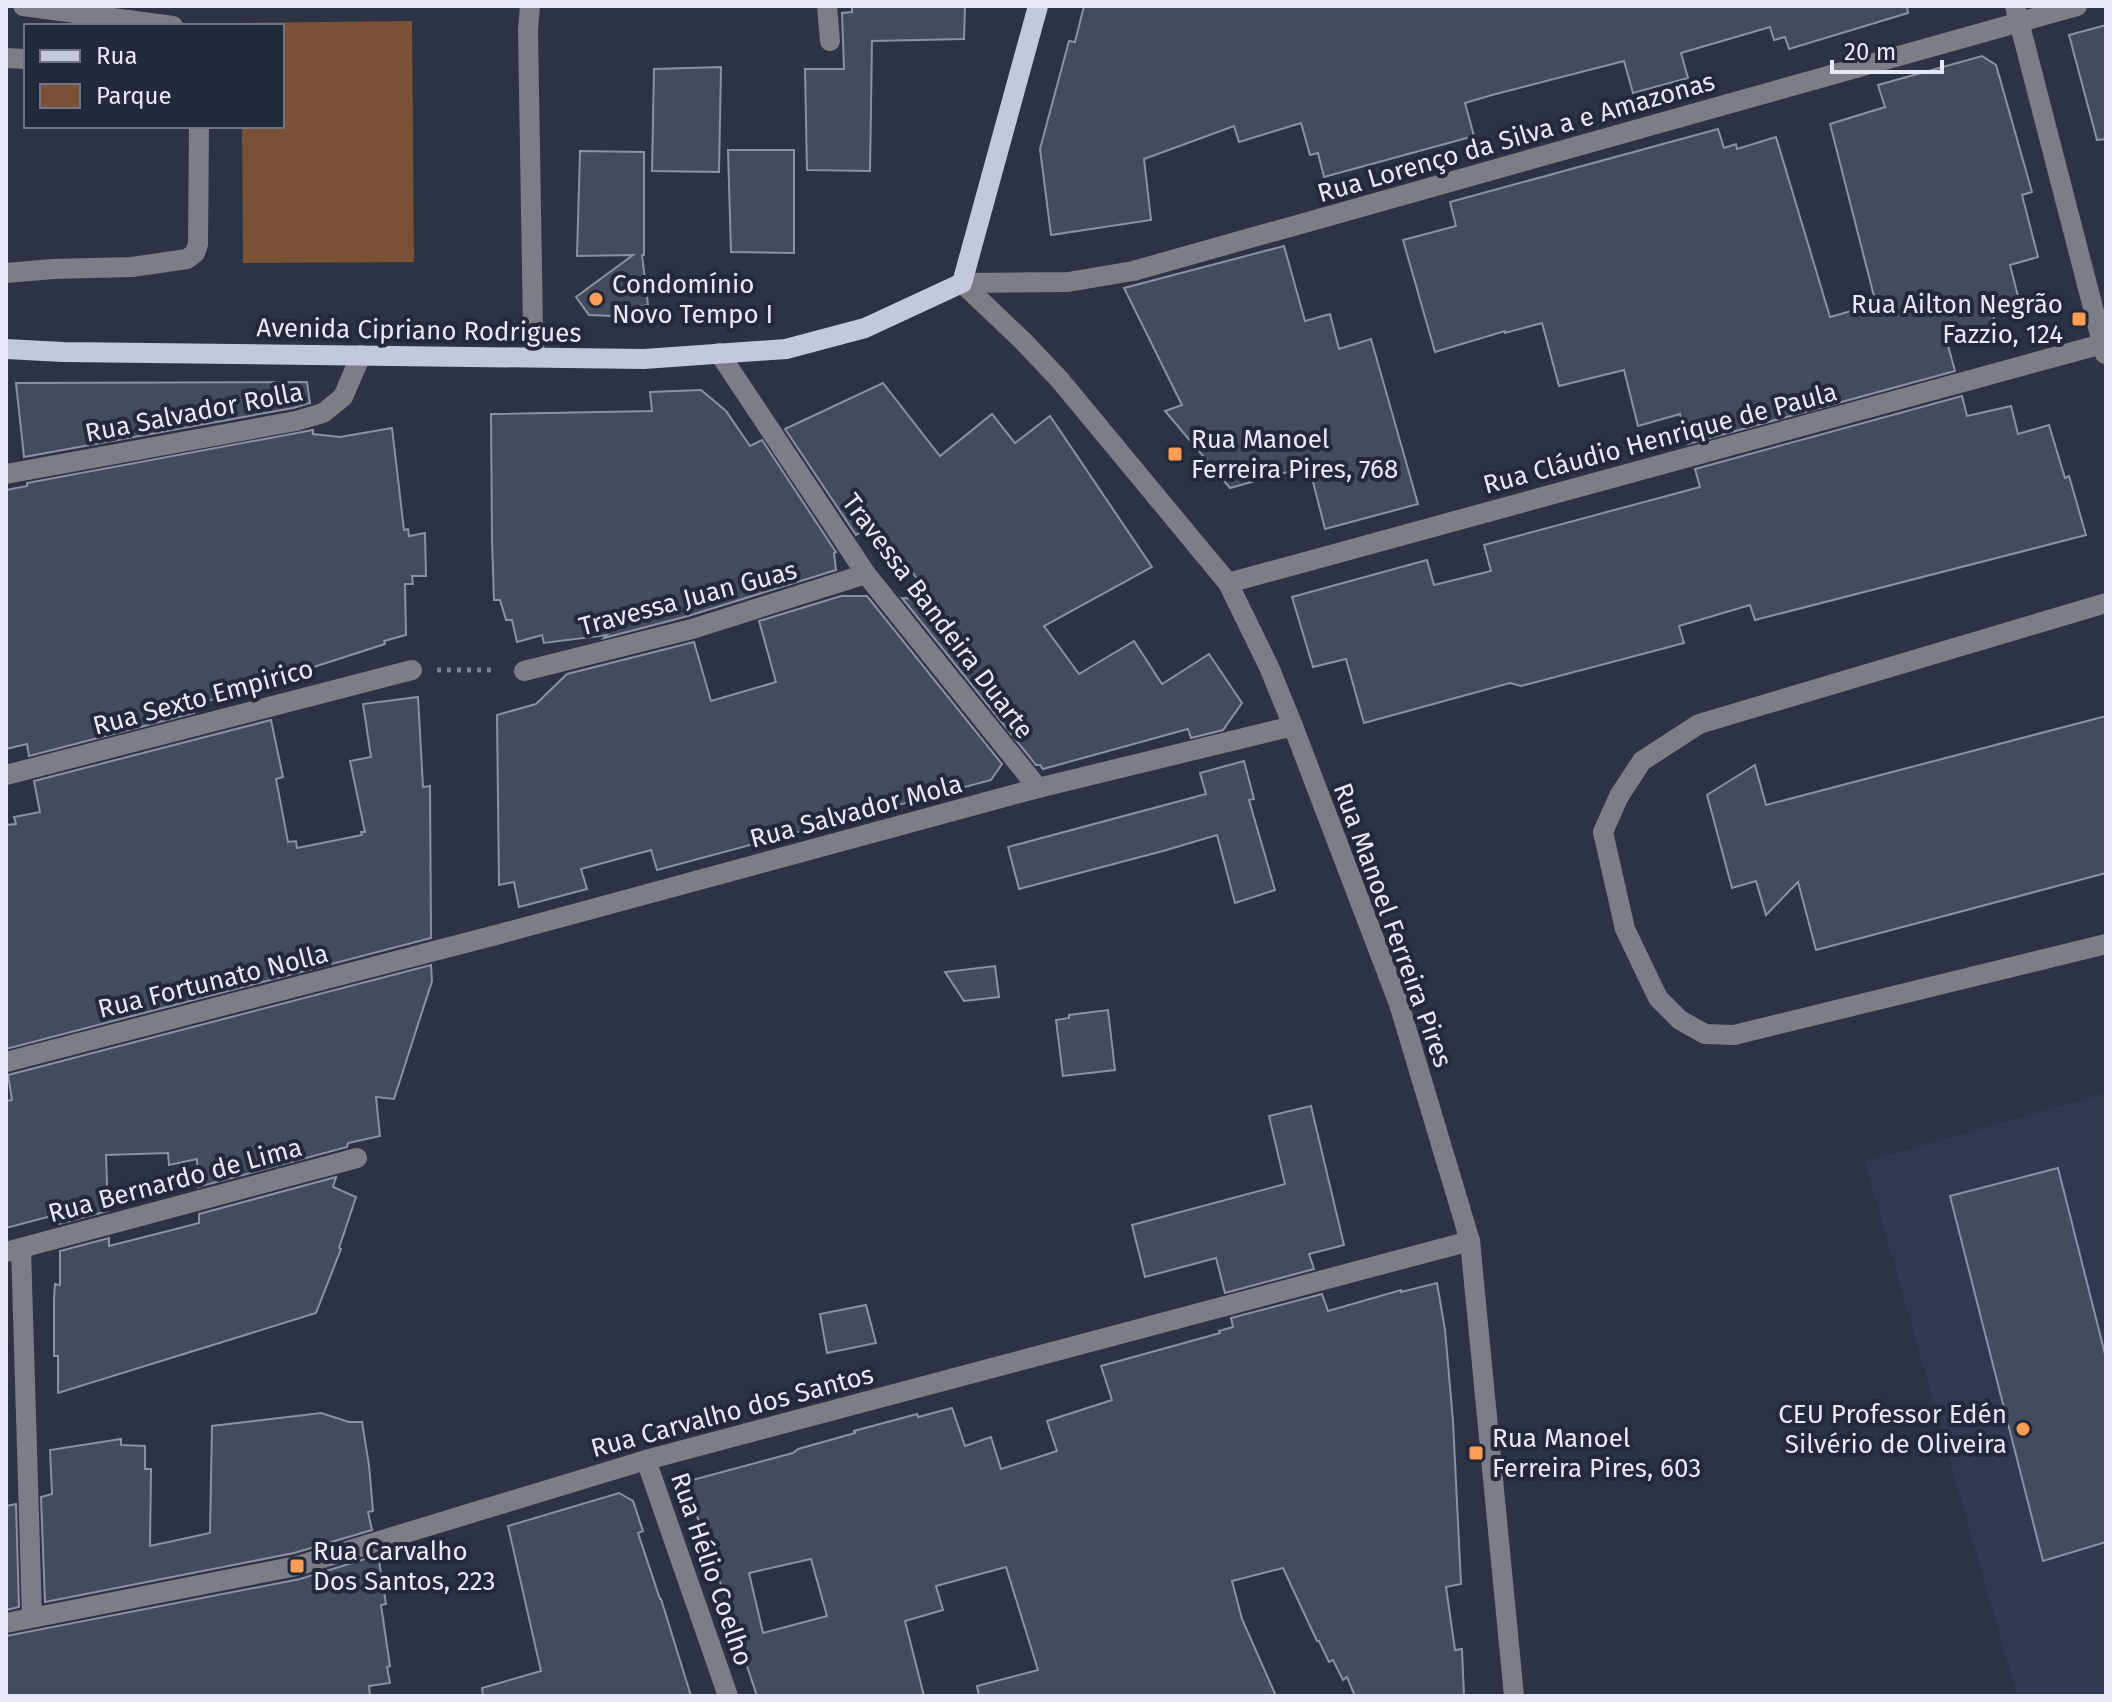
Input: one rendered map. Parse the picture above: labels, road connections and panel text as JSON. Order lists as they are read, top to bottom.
{
  "streets": {
    "main road": ["Avenida Cipriano Rodrigues"],
    "street": [
      "Rua Lorenço da Silva a e Amazonas",
      "Rua Salvador Rolla",
      "Rua Cláudio Henrique de Paula",
      "Travessa Juan Guas",
      "Travessa Bandeira Duarte",
      "Rua Sexto Empirico",
      "Rua Salvador Mola",
      "Rua Manoel Ferreira Pires",
      "Rua Fortunato Nolla",
      "Rua Bernardo de Lima",
      "Rua Carvalho dos Santos",
      "Rua Hélio Coelho"
    ]
  },
  "crossings": [
    ["Rua Lorenço da Silva a e Amazonas", "Avenida Cipriano Rodrigues"],
    ["Rua Lorenço da Silva a e Amazonas", "Rua Manoel Ferreira Pires"],
    ["Avenida Cipriano Rodrigues", "Rua Salvador Rolla"],
    ["Avenida Cipriano Rodrigues", "Travessa Bandeira Duarte"],
    ["Avenida Cipriano Rodrigues", "Rua Manoel Ferreira Pires"],
    ["Rua Cláudio Henrique de Paula", "Rua Manoel Ferreira Pires"],
    ["Travessa Juan Guas", "Travessa Bandeira Duarte"],
    ["Travessa Bandeira Duarte", "Rua Salvador Mola"],
    ["Rua Salvador Mola", "Rua Manoel Ferreira Pires"],
    ["Rua Salvador Mola", "Rua Fortunato Nolla"],
    ["Rua Manoel Ferreira Pires", "Rua Carvalho dos Santos"],
    ["Rua Carvalho dos Santos", "Rua Hélio Coelho"]
  ],
  "places": {
    "other": ["Condomínio Novo Tempo I", "CEU Professor Edén Silvério de Oliveira"],
    "transit": [
      "Rua Ailton Negrão Fazzio, 124",
      "Rua Manoel Ferreira Pires, 768",
      "Rua Manoel Ferreira Pires, 603",
      "Rua Carvalho Dos Santos, 223"
    ]
  },
  "legend": ["Rua", "Parque"],
  "scale_bar": "20 m"
}
